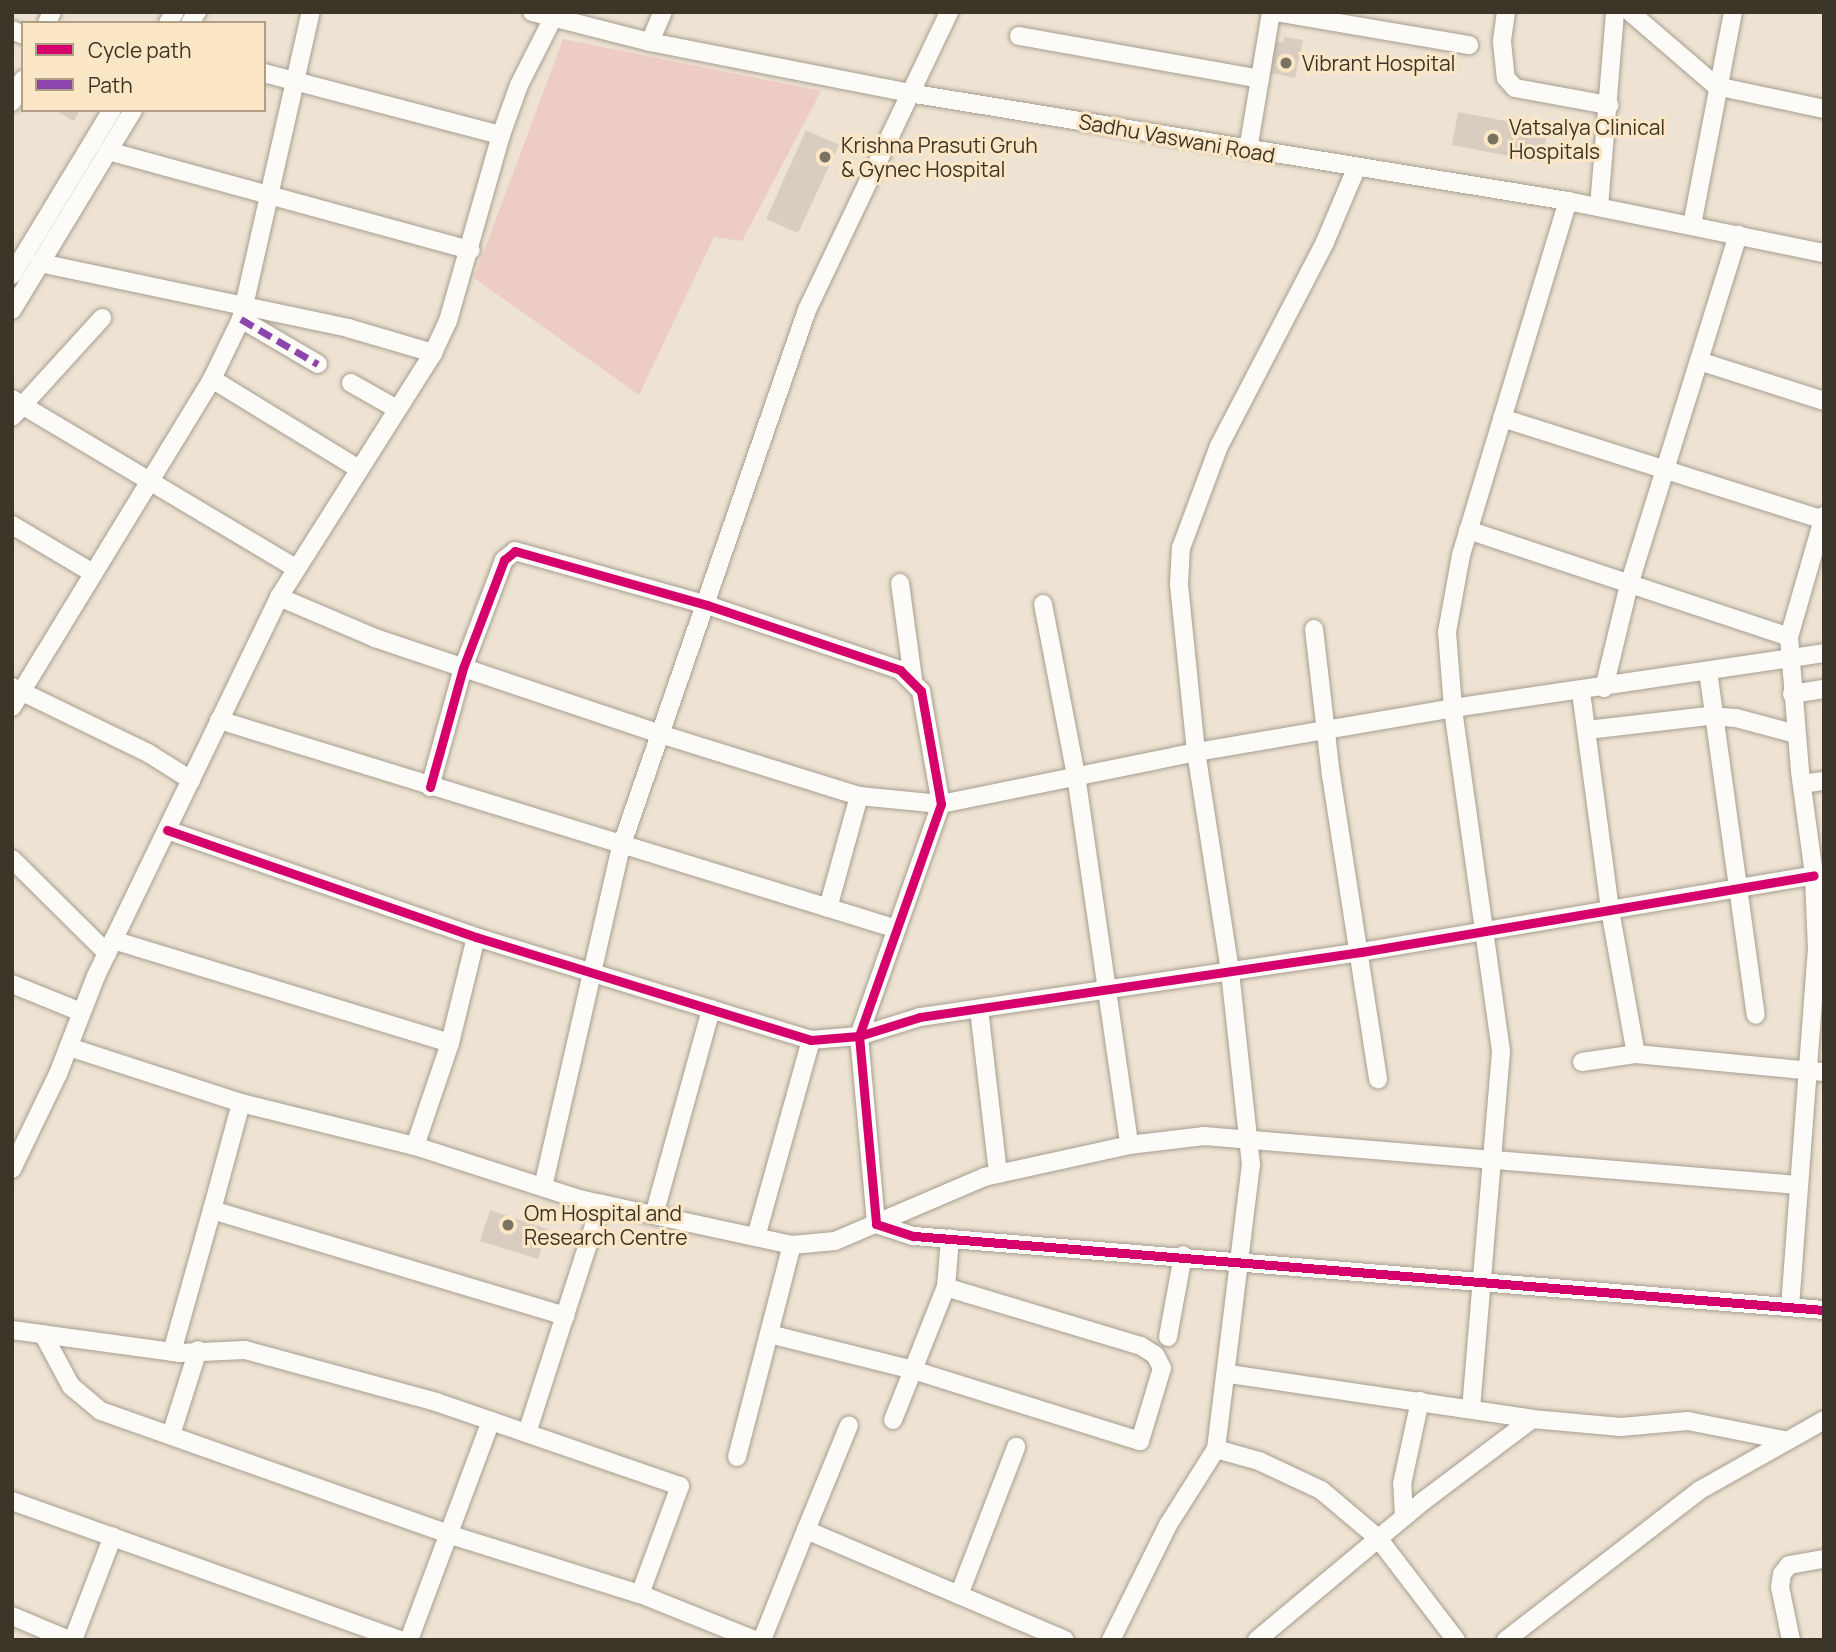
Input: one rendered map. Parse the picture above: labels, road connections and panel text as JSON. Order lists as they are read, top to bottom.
{
  "streets": {
    "street": ["Sadhu Vaswani Road"]
  },
  "places": [
    "Vibrant Hospital",
    "Vatsalya Clinical Hospitals",
    "Krishna Prasuti Gruh & Gynec Hospital",
    "Om Hospital and Research Centre"
  ],
  "legend": ["Cycle path", "Path"]
}
